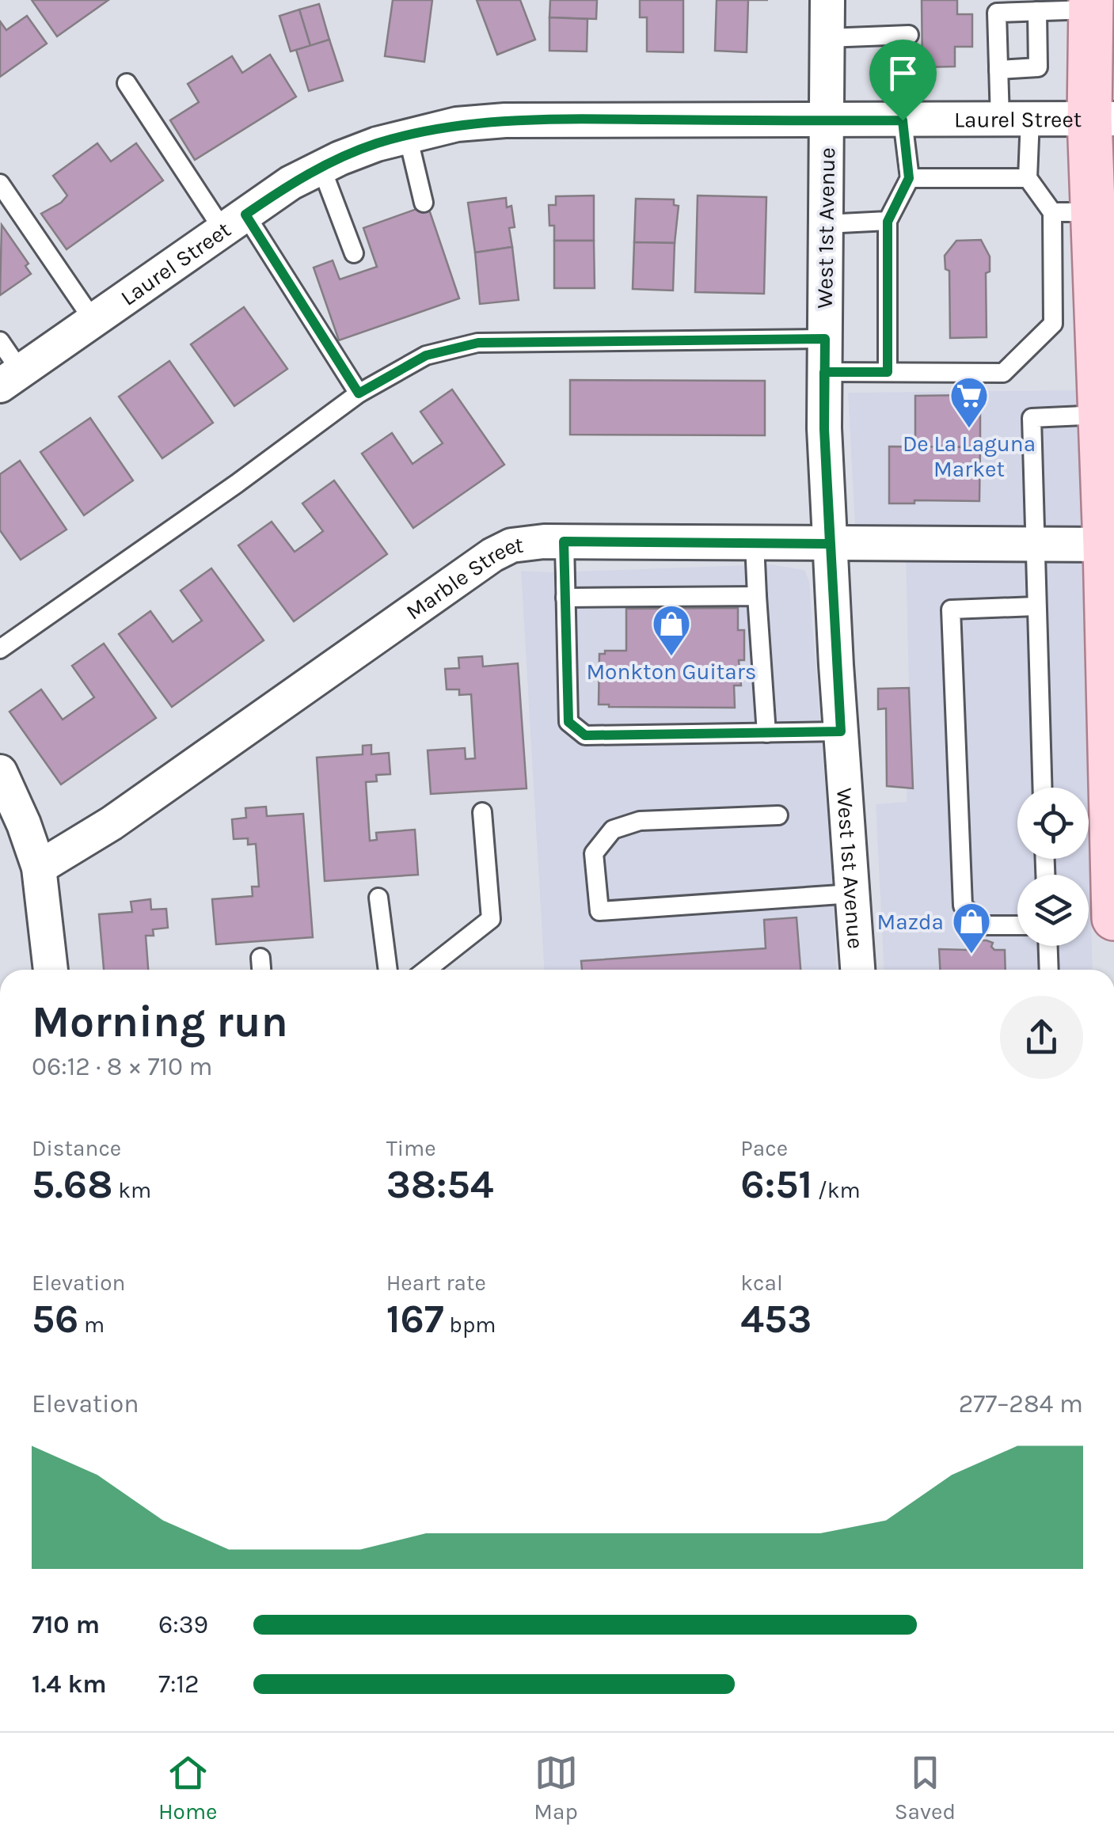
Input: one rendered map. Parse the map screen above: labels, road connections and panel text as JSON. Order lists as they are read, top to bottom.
{
  "streets": {
    "street": ["Laurel Street", "West 1st Avenue", "Marble Street"]
  },
  "crossings": [
    ["Laurel Street", "West 1st Avenue"],
    ["West 1st Avenue", "Marble Street"]
  ],
  "places": {
    "supermarket": ["De La Laguna Market"],
    "shop": ["Monkton Guitars", "Mazda"]
  },
  "page": {
    "heading": ["Morning run", "06:12 · 8 × 710 m"],
    "stats": [
      ["Distance", "5.68 km"],
      ["Time", "38:54"],
      ["Pace", "6:51 /km"],
      ["Elevation", "56 m"],
      ["Heart rate", "167 bpm"],
      ["kcal", "453"]
    ],
    "chart": ["Elevation", "277–284 m"],
    "list": [
      {
        "name": "710 m",
        "note": "6:39"
      },
      {
        "name": "1.4 km",
        "note": "7:12"
      }
    ],
    "tabs": ["Home", "Map", "Saved"]
  }
}
